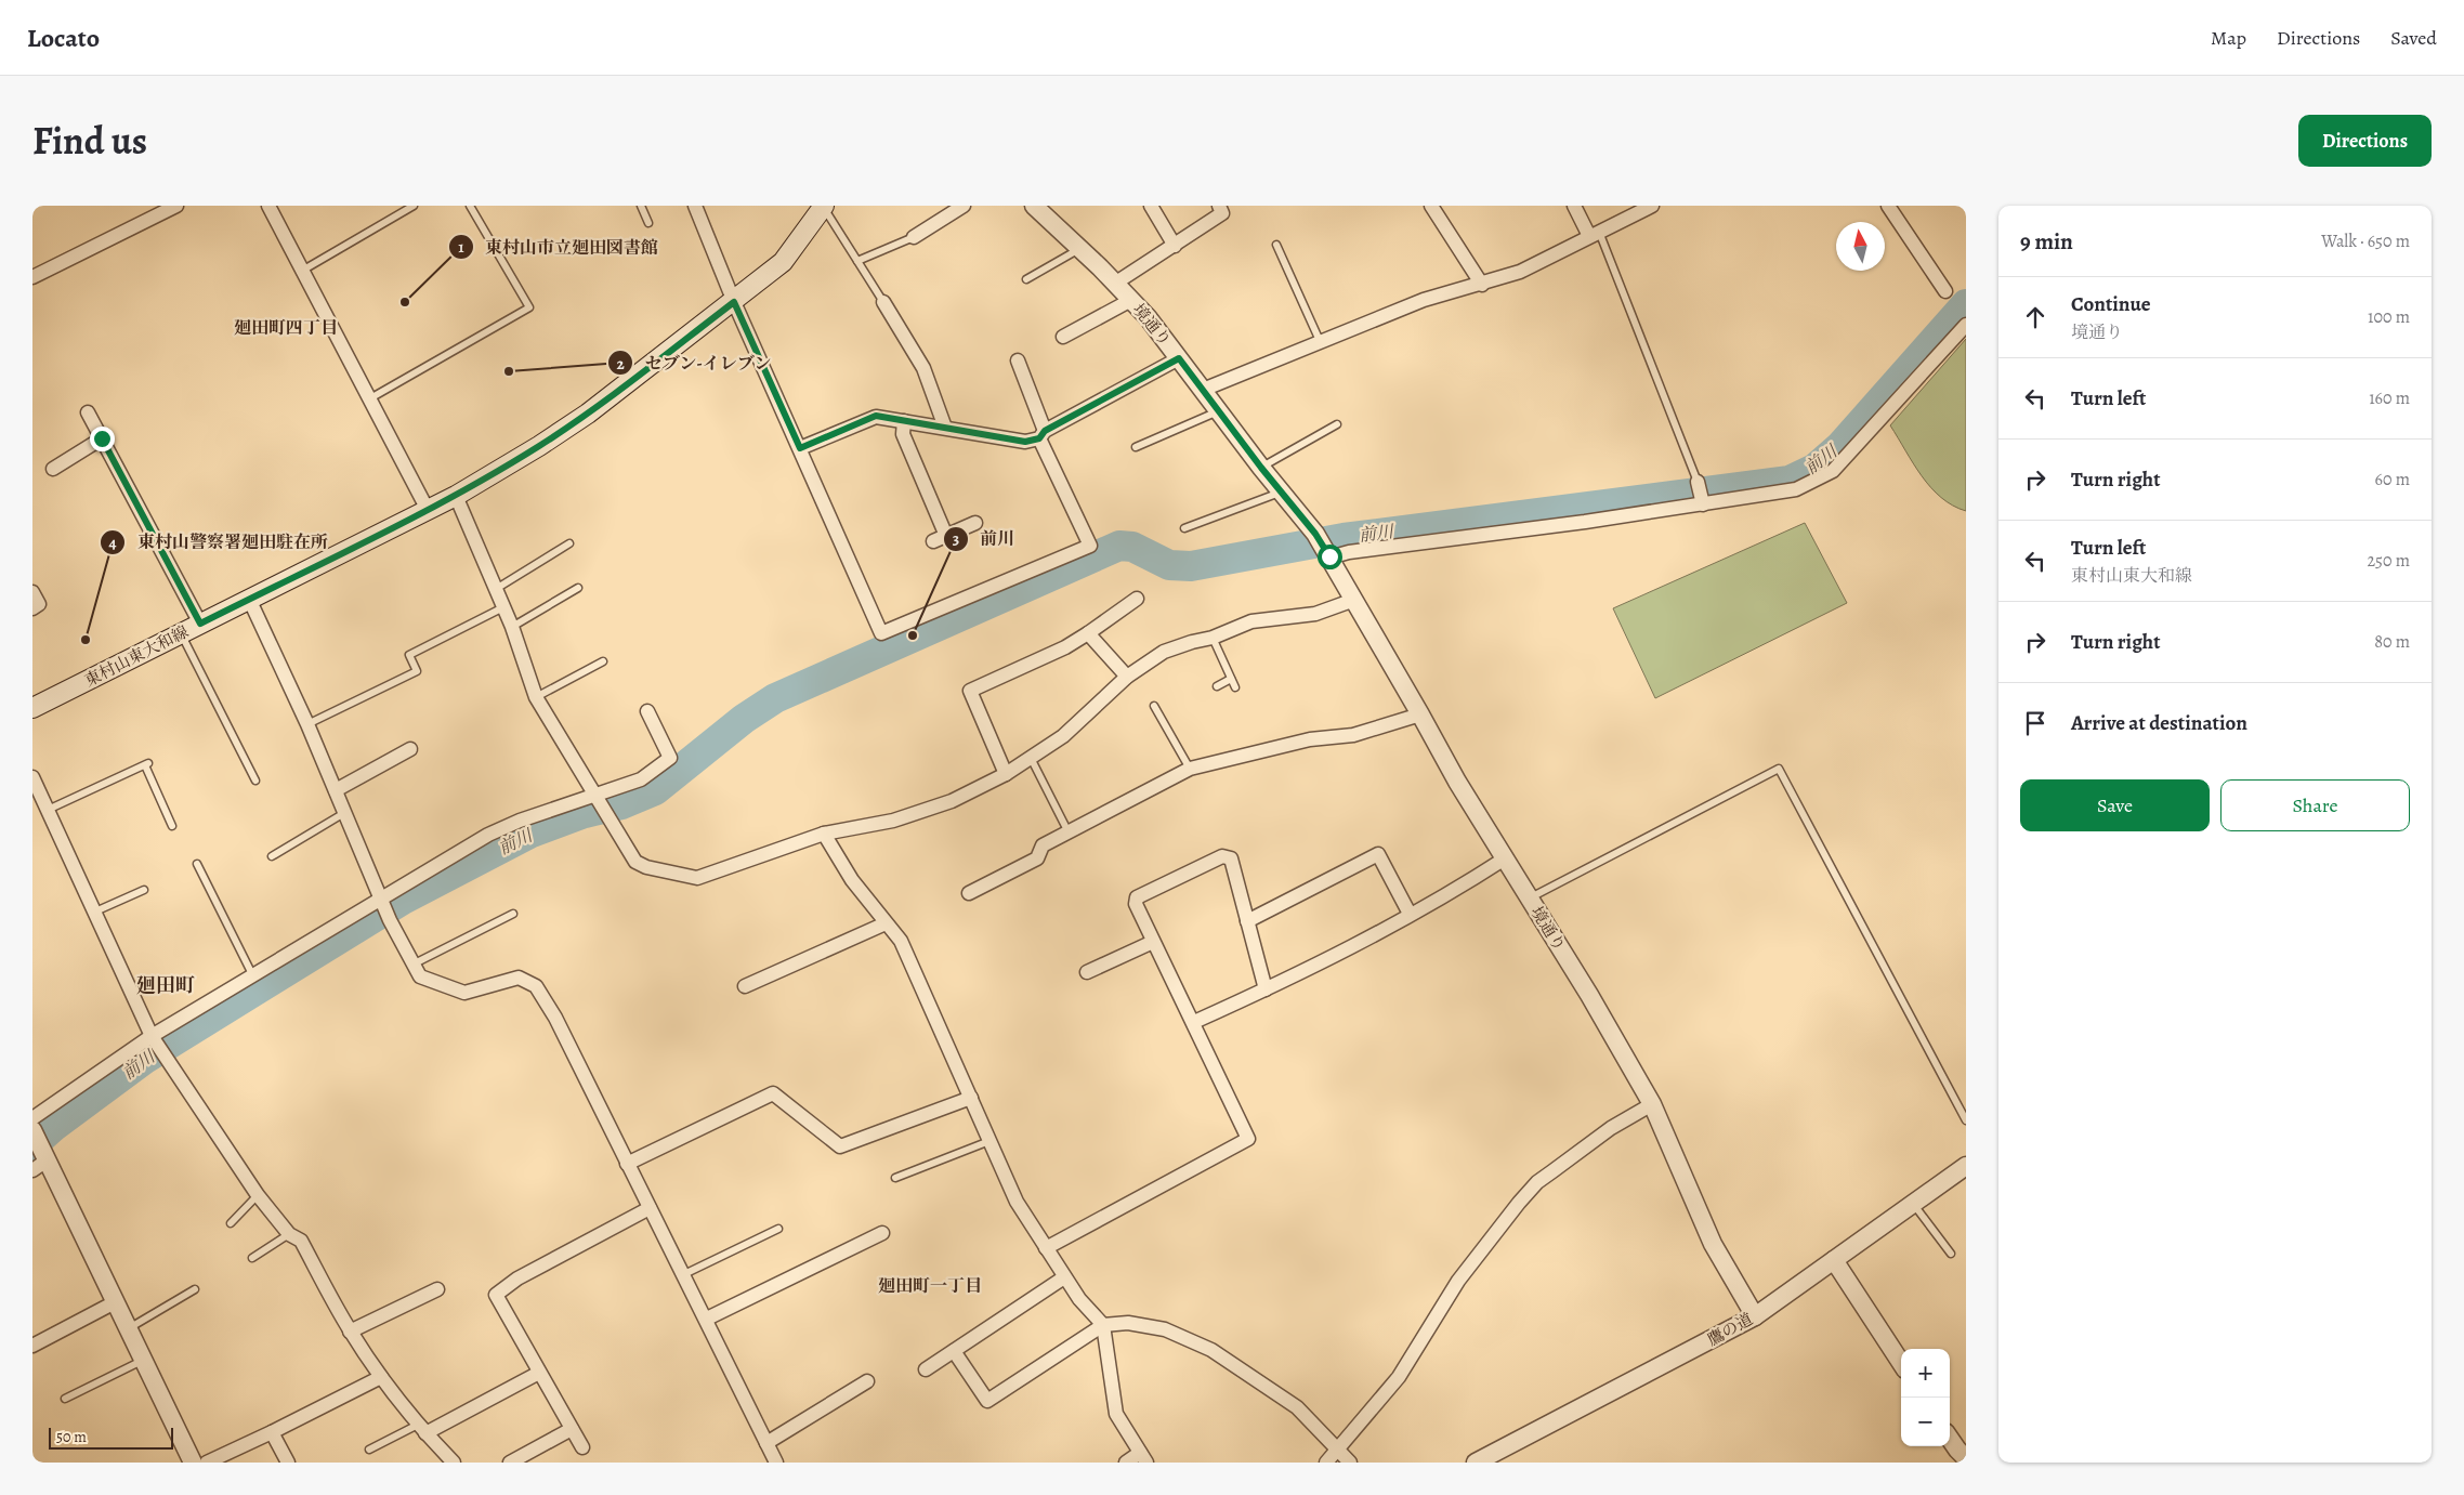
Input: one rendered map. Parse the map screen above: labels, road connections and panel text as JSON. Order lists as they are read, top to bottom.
{
  "streets": {
    "main road": ["東村山東大和線"],
    "street": ["境通り", "鷹の道"]
  },
  "crossings": [
    ["境通り", "鷹の道"]
  ],
  "districts": ["廻田町四丁目", "廻田町", "廻田町一丁目"],
  "water": ["前川"],
  "places": [
    "東村山市立廻田図書館",
    "セブン-イレブン",
    "前川",
    "東村山警察署廻田駐在所"
  ],
  "scale_bar": "50 m",
  "north": "top",
  "page": {
    "header": "Locato",
    "nav": ["Map", "Directions", "Saved"],
    "title": "Find us",
    "buttons": [
      "Directions",
      ["Save", "Share"]
    ],
    "heading": ["9 min", "Walk · 650 m"],
    "list": [
      ["Continue", "境通り", "100 m"],
      ["Turn left", "160 m"],
      ["Turn right", "60 m"],
      ["Turn left", "東村山東大和線", "250 m"],
      ["Turn right", "80 m"],
      "Arrive at destination"
    ],
    "map_buttons": ["+", "−"],
    "scale": "50 m"
  }
}
